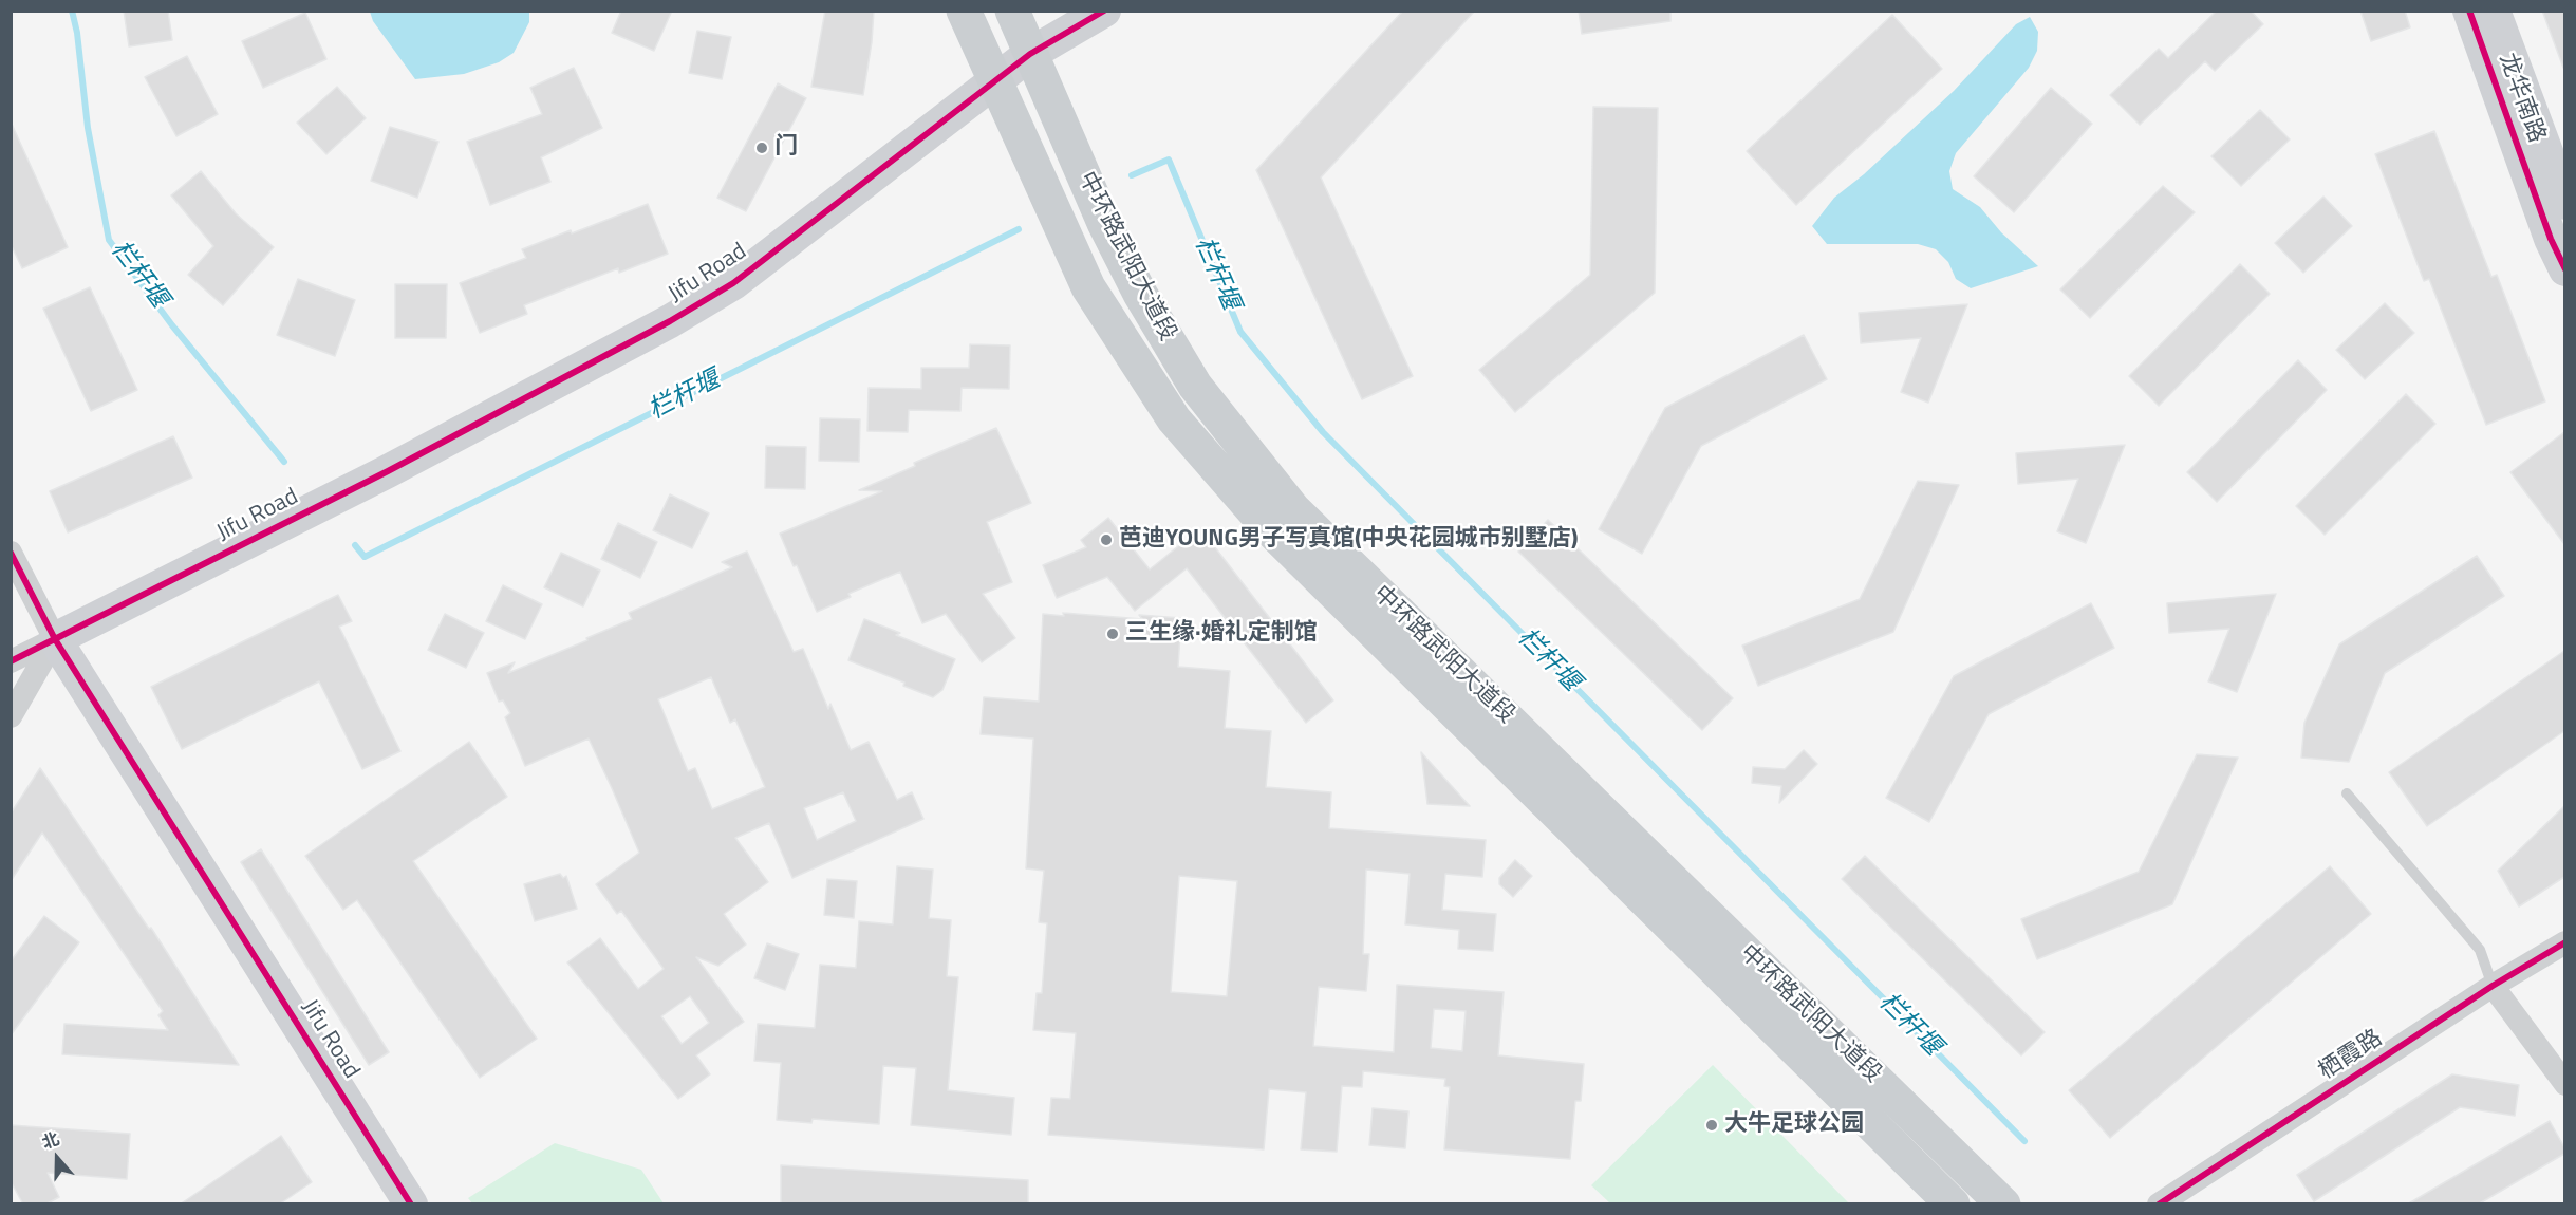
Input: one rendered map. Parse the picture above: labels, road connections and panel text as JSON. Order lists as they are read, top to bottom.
{
  "streets": {
    "main road": ["中环路武阳大道段"],
    "street": ["龙华南路", "Jifu Road", "栖霞路"]
  },
  "crossings": [
    ["中环路武阳大道段", "Jifu Road"]
  ],
  "water": ["栏杆堰"],
  "places": [
    "门",
    "芭迪YOUNG男子写真馆(中央花园城市别墅店)",
    "三生缘·婚礼定制馆",
    "大牛足球公园"
  ],
  "north": "top"
}
